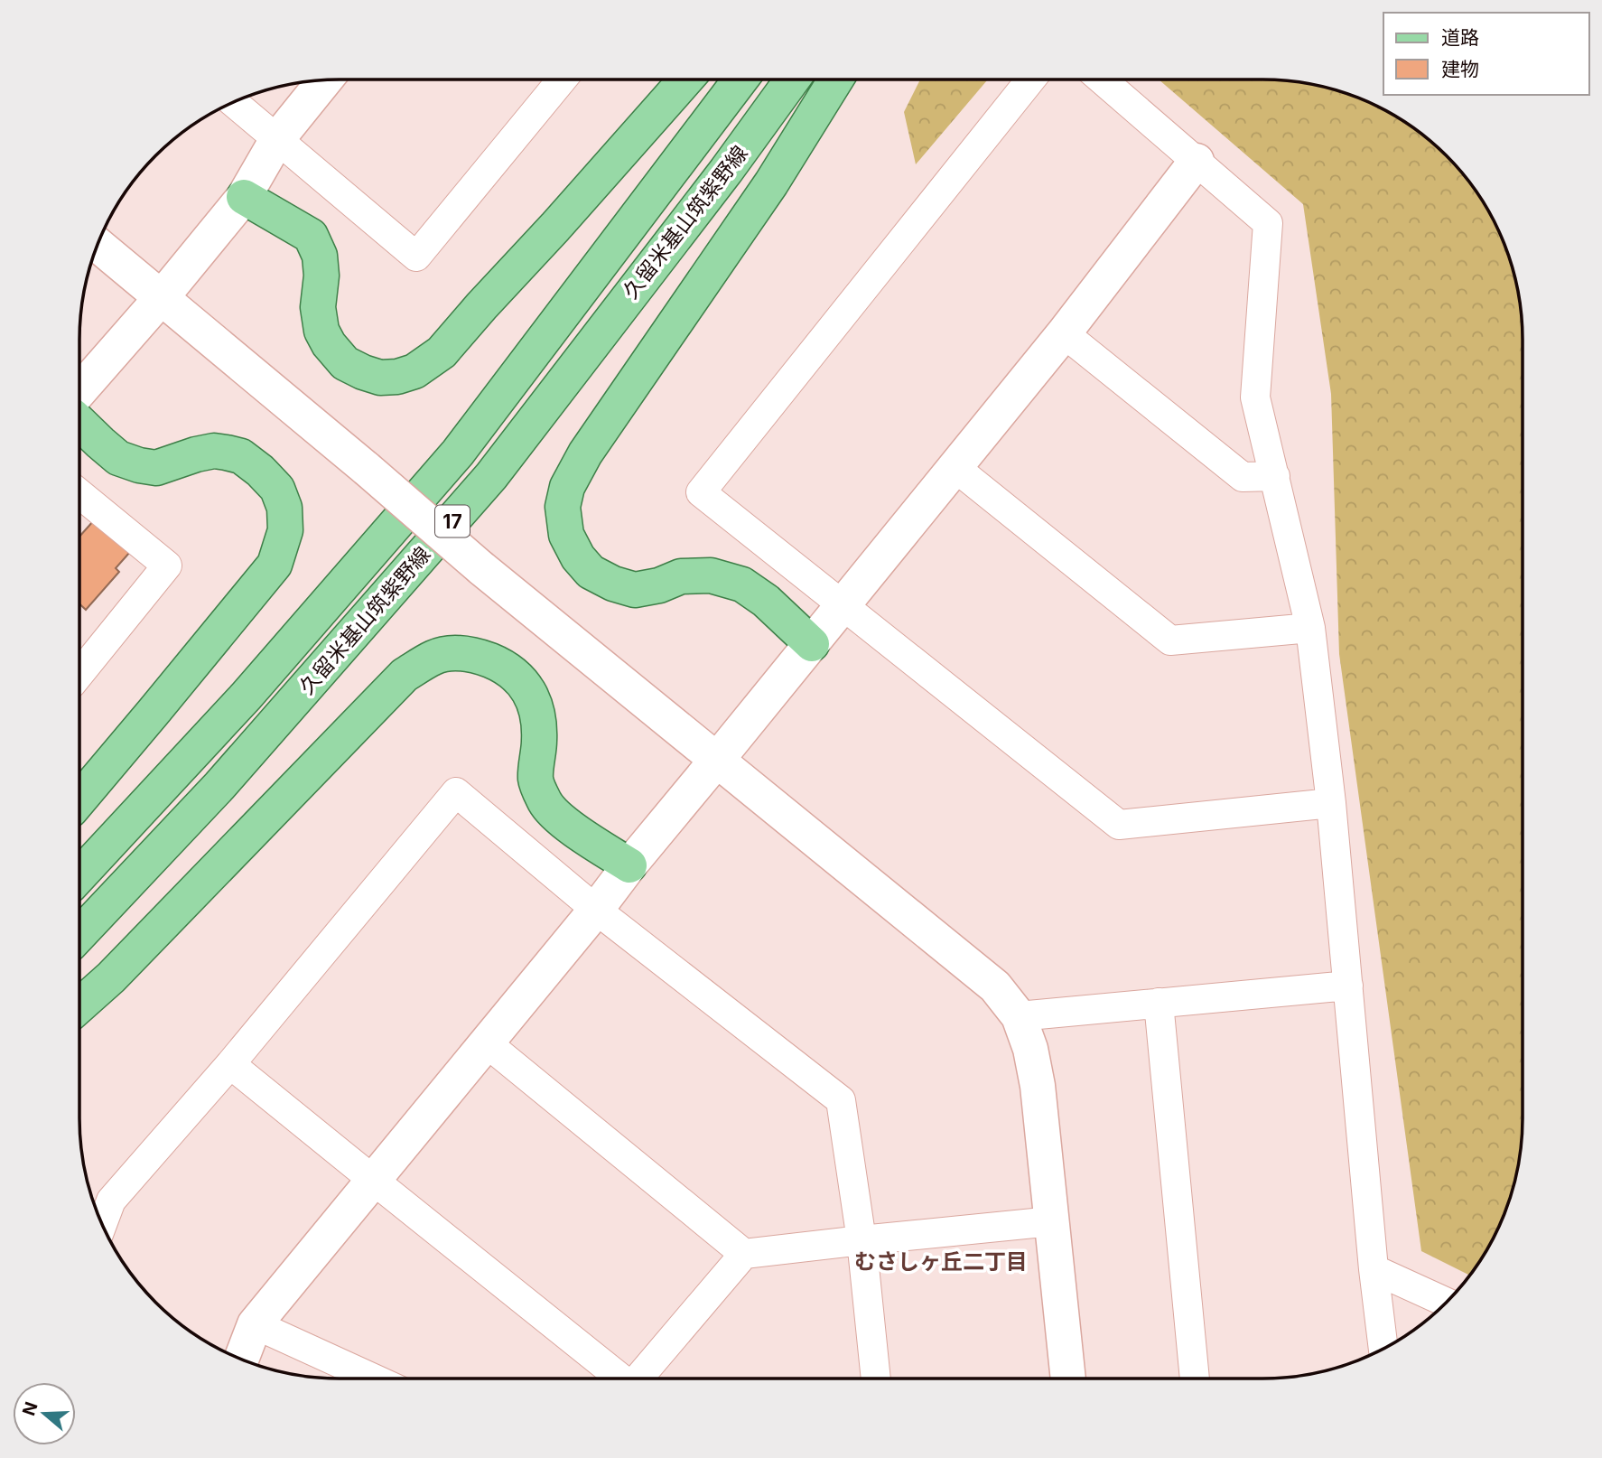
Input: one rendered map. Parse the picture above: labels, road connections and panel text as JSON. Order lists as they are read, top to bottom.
{
  "streets": {
    "main road": ["久留米基山筑紫野線", "17"]
  },
  "districts": ["むさしヶ丘二丁目"],
  "legend": ["道路", "建物"],
  "north": "left"
}
